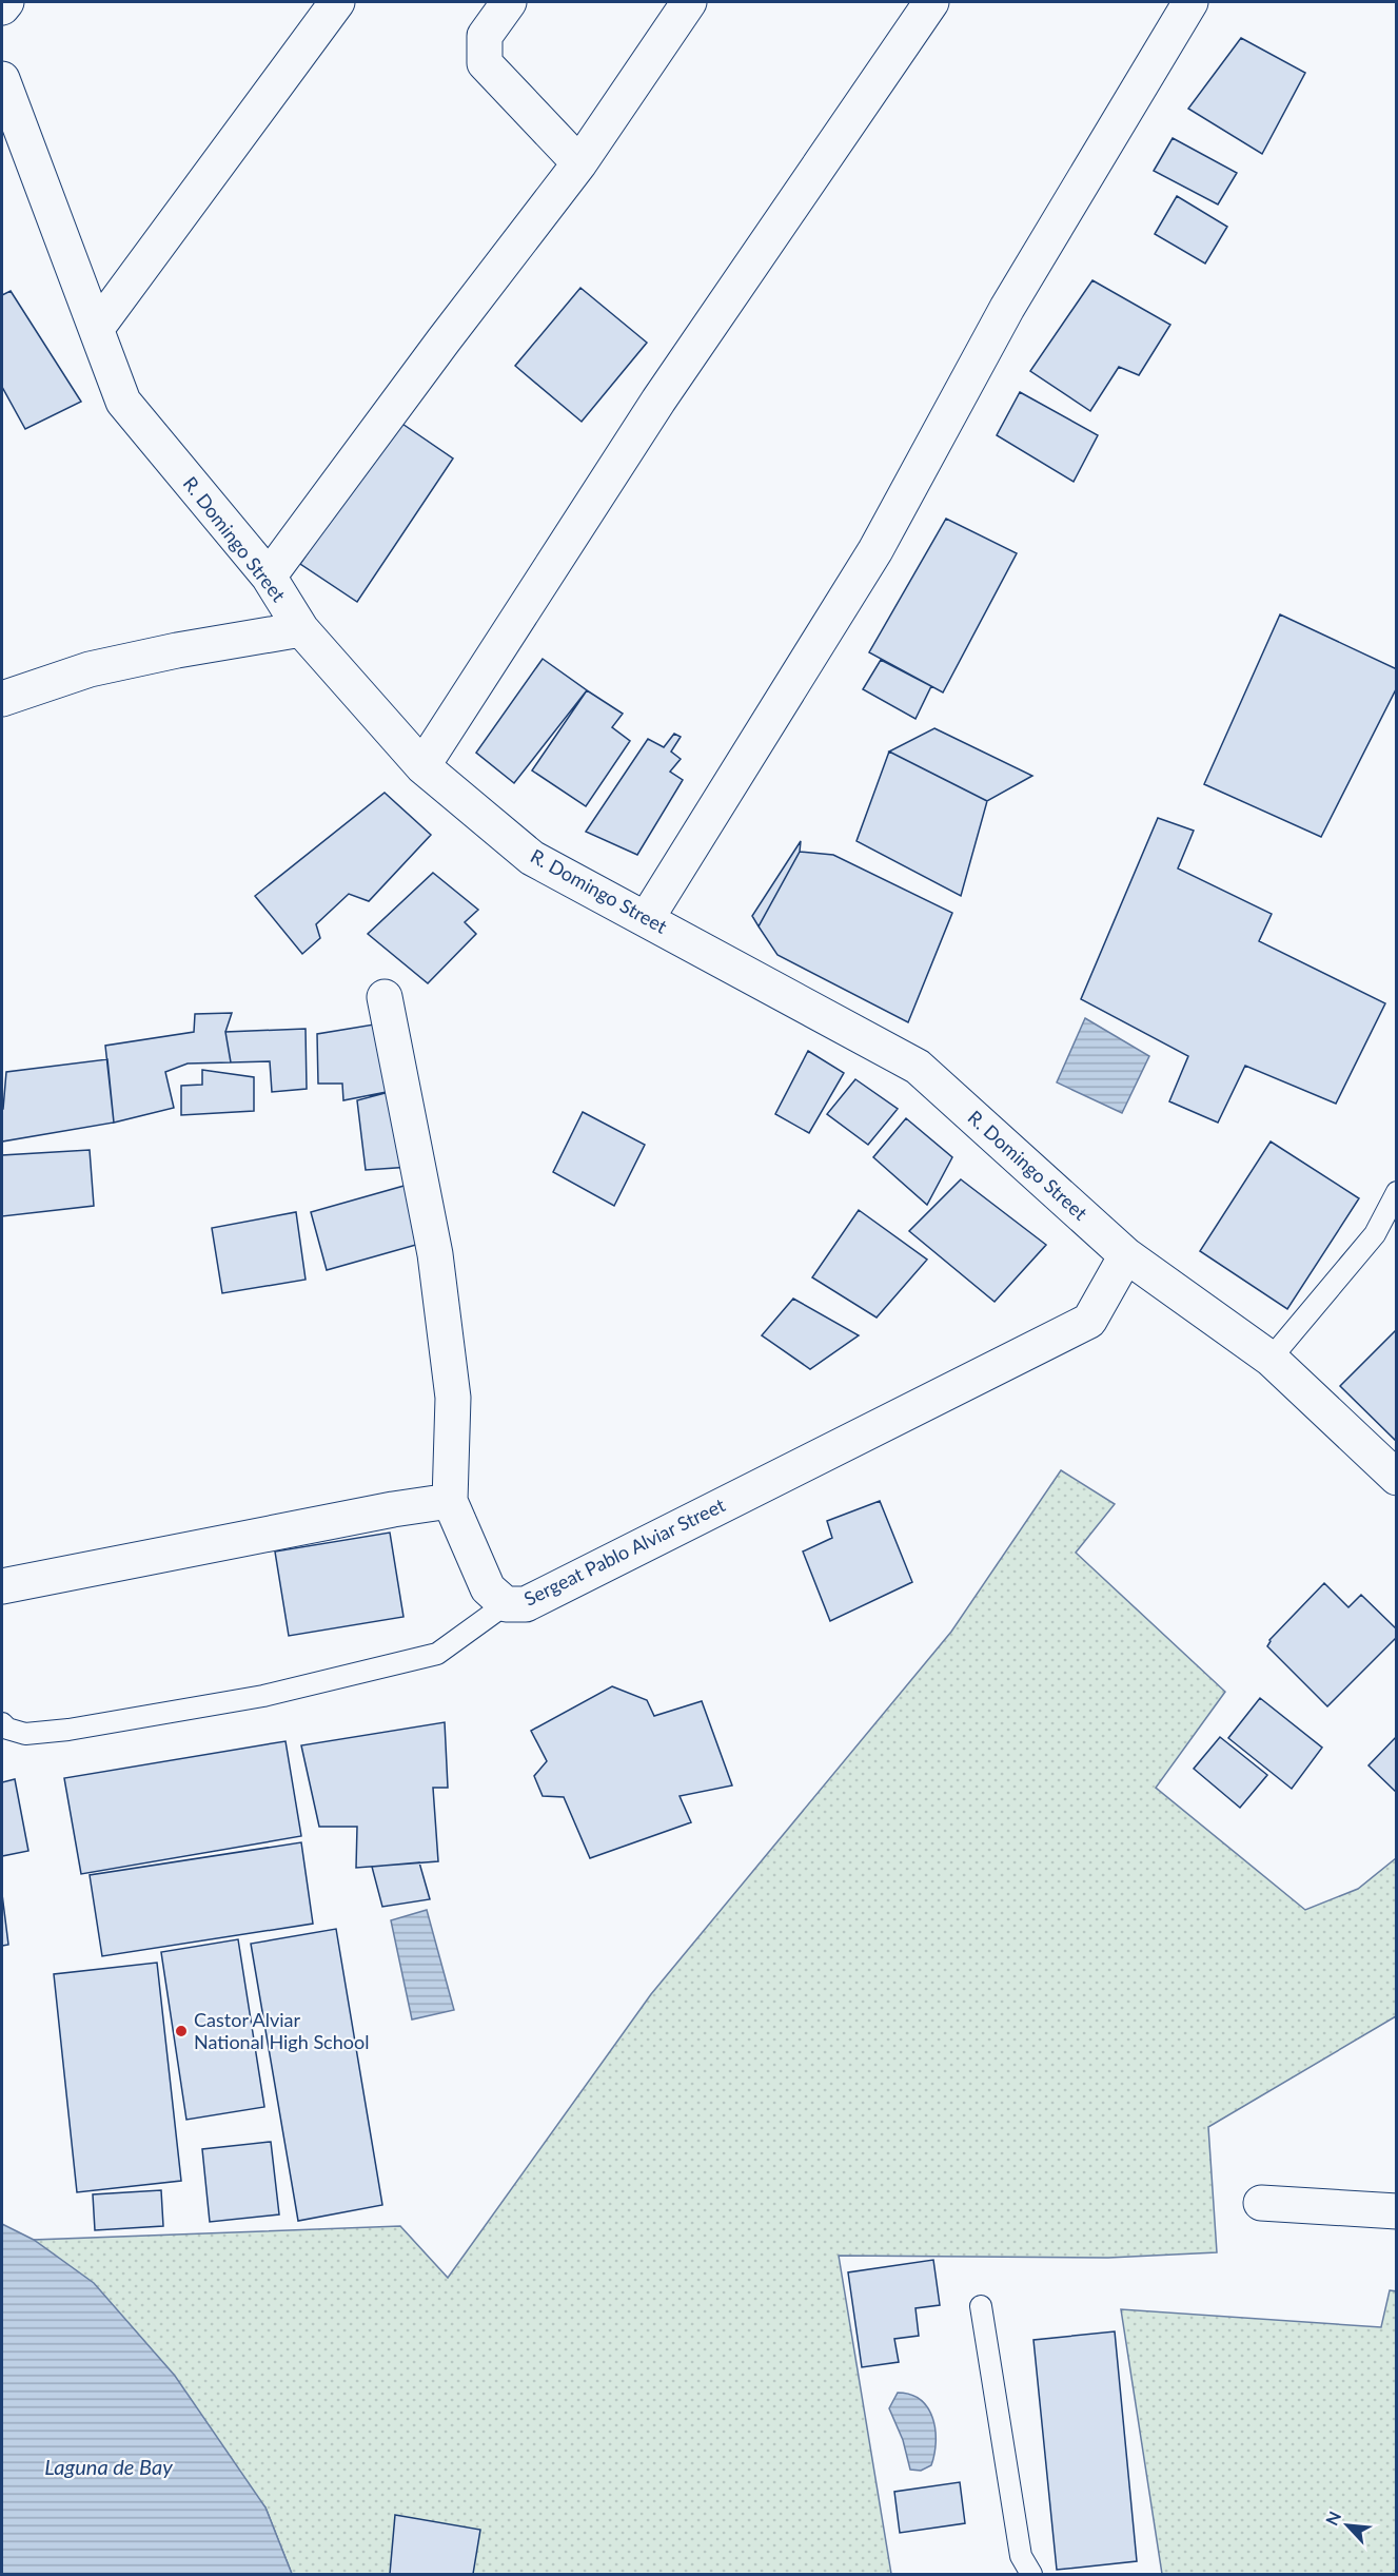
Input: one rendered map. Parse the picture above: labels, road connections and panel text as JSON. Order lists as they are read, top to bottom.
{
  "streets": {
    "street": ["R. Domingo Street", "Sergeat Pablo Alviar Street"]
  },
  "crossings": [
    ["R. Domingo Street", "Sergeat Pablo Alviar Street"]
  ],
  "water": ["Laguna de Bay"],
  "places": ["Castor Alviar National High School"],
  "north": "top left"
}
